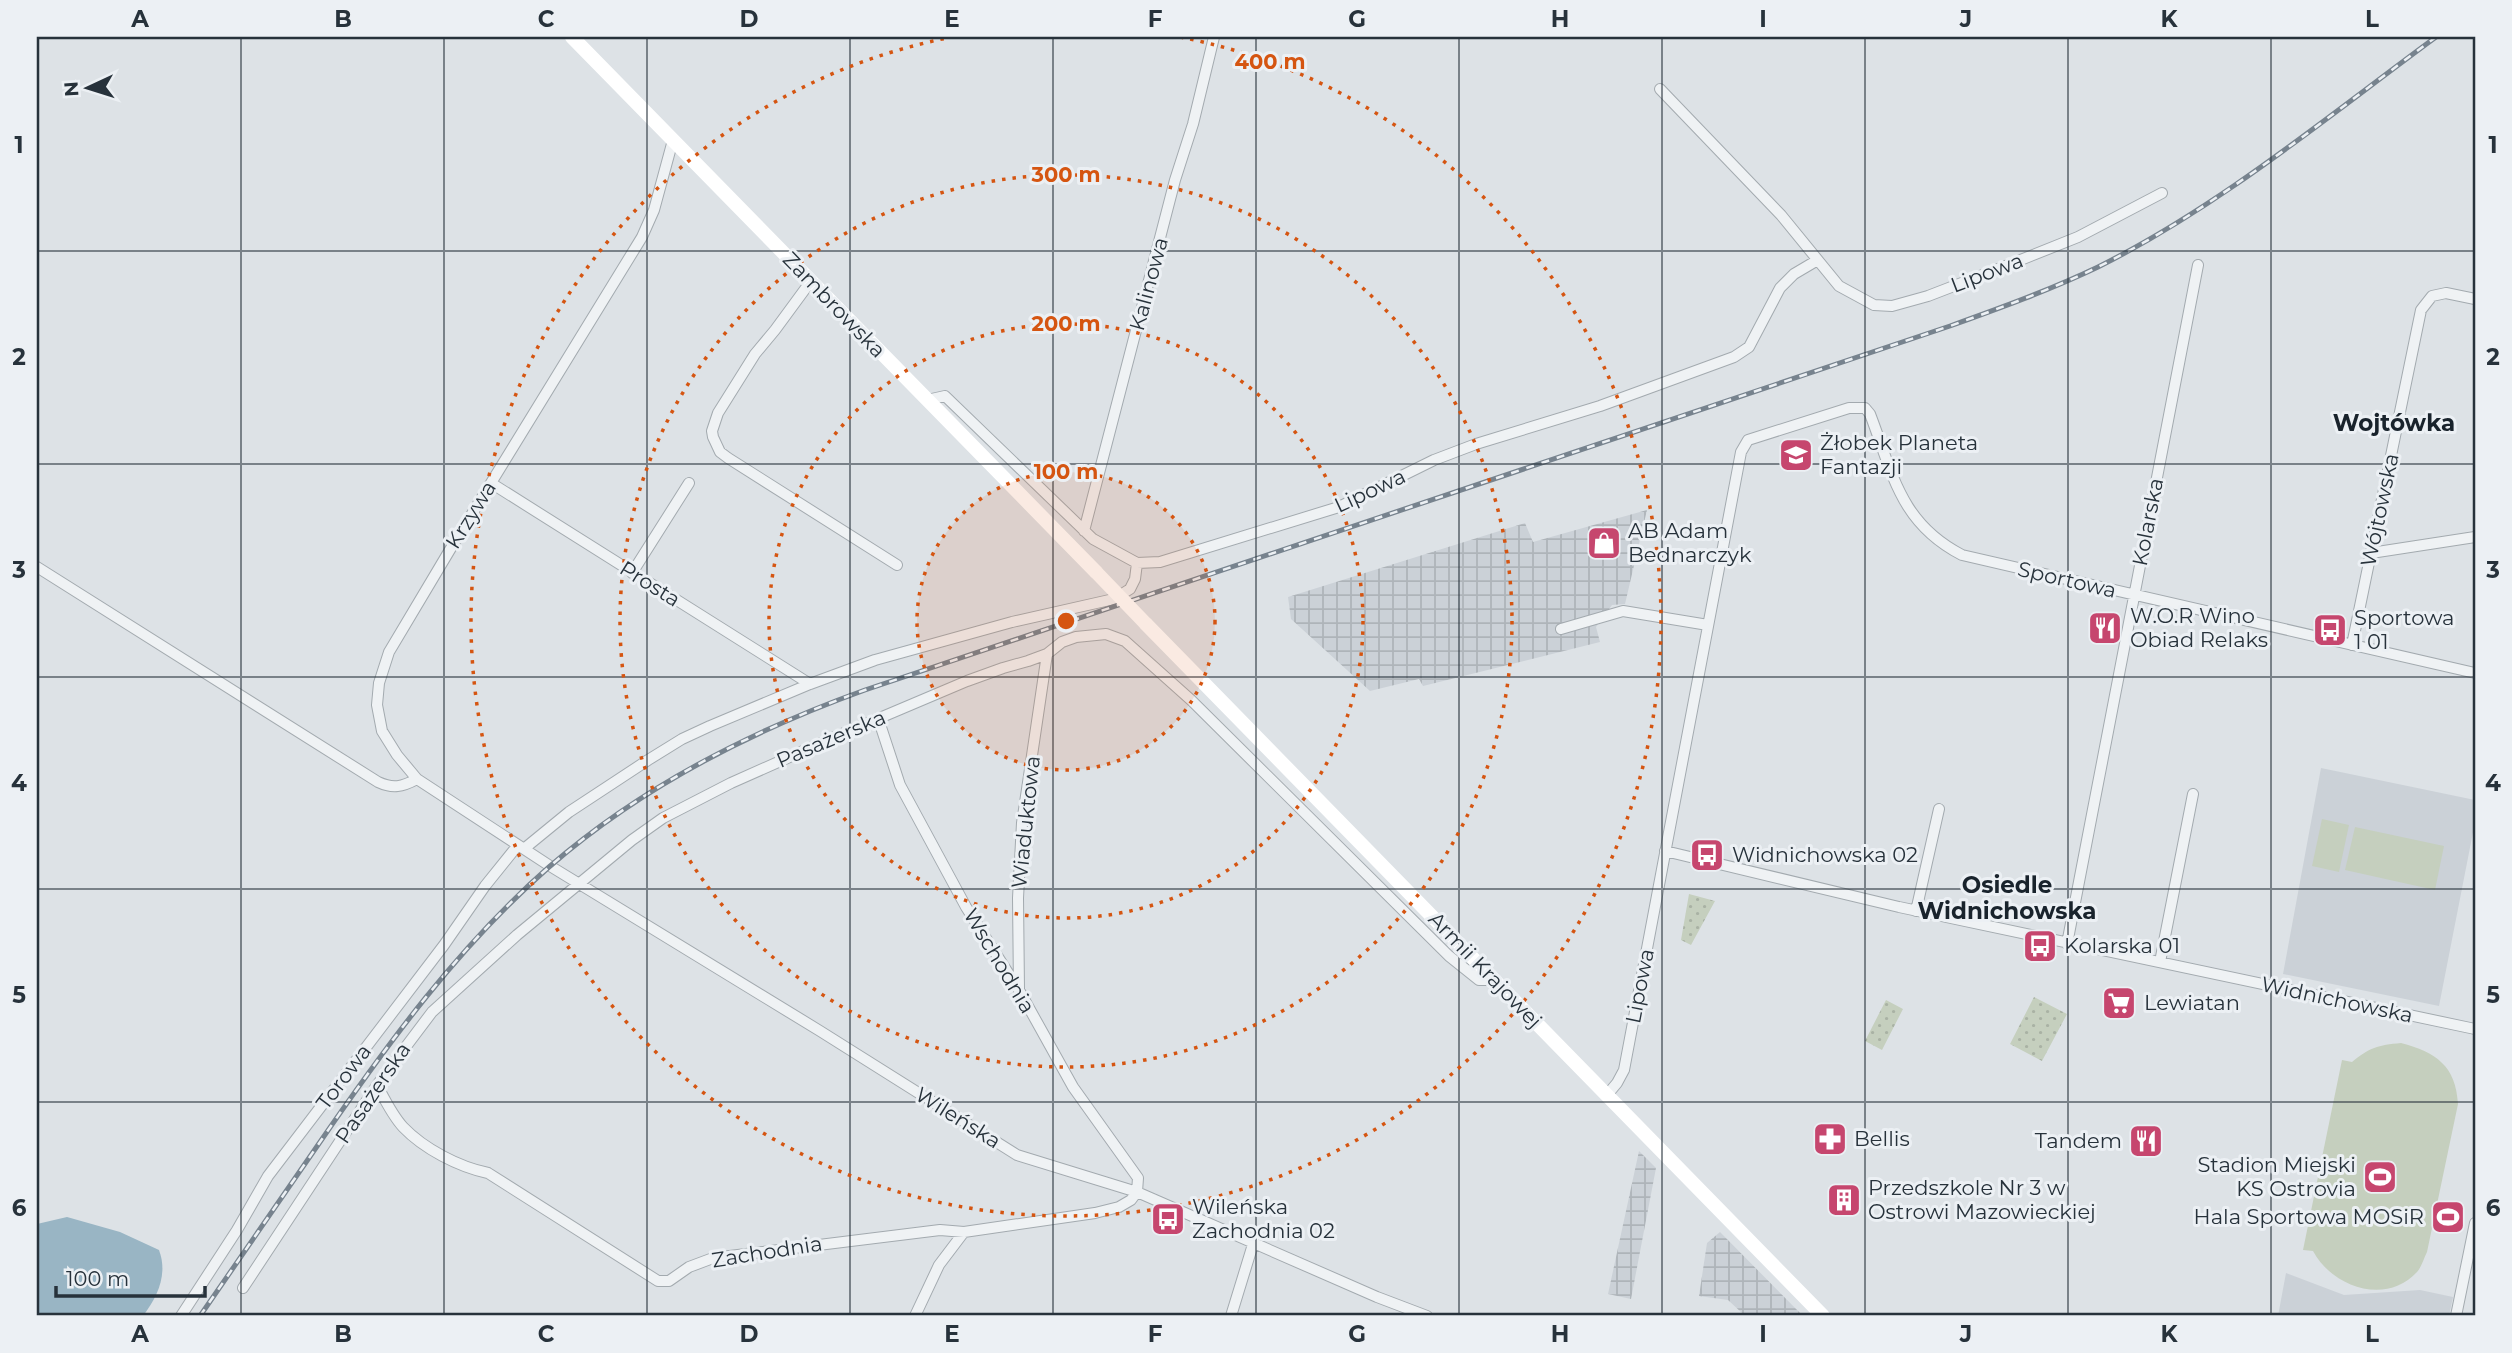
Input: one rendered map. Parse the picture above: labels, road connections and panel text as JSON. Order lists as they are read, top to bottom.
{
  "streets": {
    "main road": ["Zambrowska", "Armii Krajowej"],
    "street": [
      "Lipowa",
      "Kalinowa",
      "Wójtowska",
      "Krzywa",
      "Kolarska",
      "Sportowa",
      "Prosta",
      "Pasażerska",
      "Wiaduktowa",
      "Wschodnia",
      "Widnichowska",
      "Torowa",
      "Wileńska",
      "Zachodnia"
    ]
  },
  "crossings": [
    ["Lipowa", "Sportowa"],
    ["Lipowa", "Armii Krajowej"],
    ["Lipowa", "Widnichowska"],
    ["Lipowa", "Torowa"],
    ["Zambrowska", "Krzywa"],
    ["Zambrowska", "Armii Krajowej"],
    ["Wójtowska", "Sportowa"],
    ["Krzywa", "Prosta"],
    ["Krzywa", "Torowa"],
    ["Krzywa", "Wileńska"],
    ["Kolarska", "Sportowa"],
    ["Kolarska", "Widnichowska"],
    ["Prosta", "Torowa"],
    ["Pasażerska", "Wiaduktowa"],
    ["Pasażerska", "Wschodnia"],
    ["Pasażerska", "Armii Krajowej"],
    ["Pasażerska", "Wileńska"],
    ["Pasażerska", "Zachodnia"],
    ["Wiaduktowa", "Wschodnia"],
    ["Wschodnia", "Wileńska"],
    ["Wschodnia", "Zachodnia"],
    ["Torowa", "Wileńska"],
    ["Wileńska", "Zachodnia"]
  ],
  "districts": ["Wojtówka", "Osiedle Widnichowska"],
  "places": {
    "school or university": ["Żłobek Planeta Fantazji"],
    "shop": ["AB Adam Bednarczyk"],
    "restaurant": ["W.O.R Wino Obiad Relaks", "Tandem"],
    "bus stop": [
      "Sportowa 1 01",
      "Widnichowska 02",
      "Kolarska 01",
      "Wileńska Zachodnia 02"
    ],
    "supermarket": ["Lewiatan"],
    "pharmacy": ["Bellis"],
    "sports": ["Stadion Miejski KS Ostrovia", "Hala Sportowa MOSiR"],
    "building": ["Przedszkole Nr 3 w Ostrowi Mazowieckiej"]
  },
  "scale_bar": "100 m",
  "north": "left",
  "grid": {
    "columns": [
      "A",
      "B",
      "C",
      "D",
      "E",
      "F",
      "G",
      "H",
      "I",
      "J",
      "K",
      "L"
    ],
    "rows": [
      "1",
      "2",
      "3",
      "4",
      "5",
      "6"
    ]
  },
  "rings": [
    "400 m",
    "300 m",
    "200 m",
    "100 m"
  ]
}
